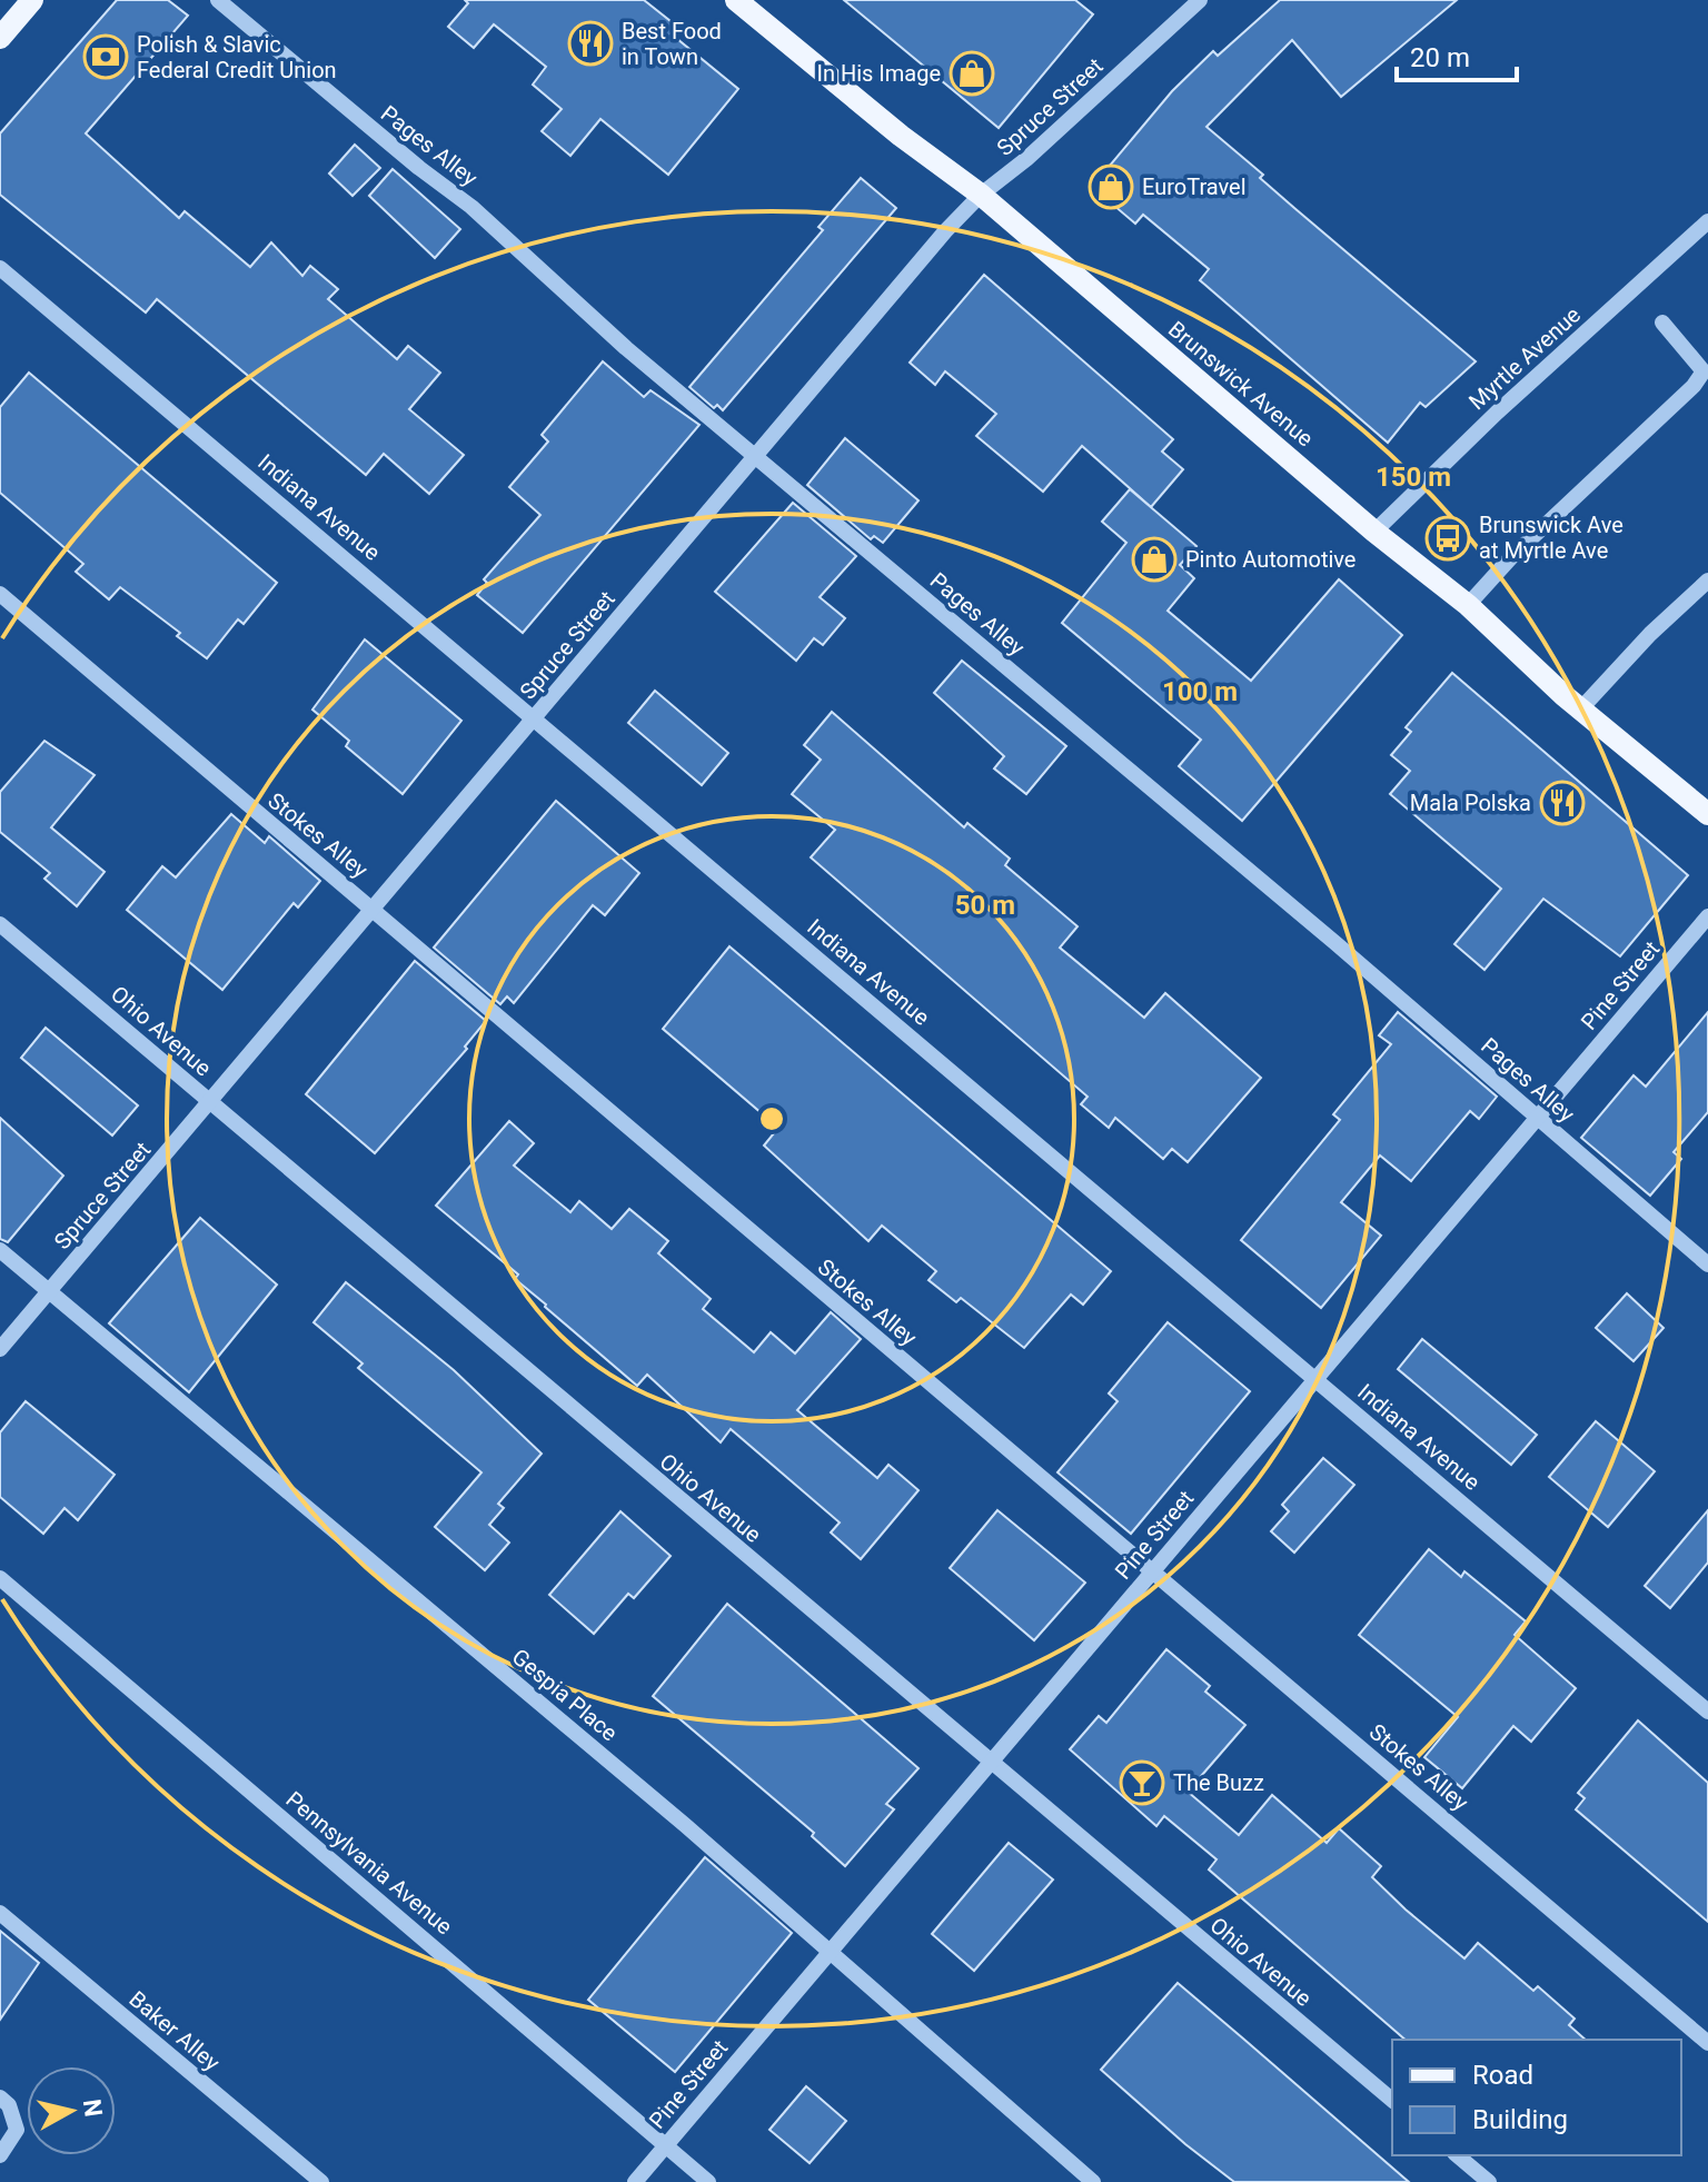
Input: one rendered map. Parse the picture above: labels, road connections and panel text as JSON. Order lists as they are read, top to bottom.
{
  "streets": {
    "main road": ["Brunswick Avenue"],
    "street": [
      "Spruce Street",
      "Pages Alley",
      "Myrtle Avenue",
      "Indiana Avenue",
      "Stokes Alley",
      "Pine Street",
      "Ohio Avenue",
      "Gespia Place",
      "Pennsylvania Avenue",
      "Baker Alley"
    ]
  },
  "crossings": [
    ["Spruce Street", "Pages Alley"],
    ["Spruce Street", "Brunswick Avenue"],
    ["Spruce Street", "Indiana Avenue"],
    ["Spruce Street", "Stokes Alley"],
    ["Spruce Street", "Ohio Avenue"],
    ["Spruce Street", "Gespia Place"],
    ["Pages Alley", "Pine Street"],
    ["Myrtle Avenue", "Brunswick Avenue"],
    ["Indiana Avenue", "Pine Street"],
    ["Stokes Alley", "Pine Street"],
    ["Pine Street", "Ohio Avenue"],
    ["Pine Street", "Gespia Place"],
    ["Pine Street", "Pennsylvania Avenue"]
  ],
  "places": {
    "restaurant": ["Best Food in Town", "Mala Polska"],
    "bank": ["Polish & Slavic Federal Credit Union"],
    "shop": ["In His Image", "EuroTravel", "Pinto Automotive"],
    "bus stop": ["Brunswick Ave at Myrtle Ave"],
    "bar": ["The Buzz"]
  },
  "legend": ["Road", "Building"],
  "scale_bar": "20 m",
  "north": "right",
  "rings": ["150 m", "100 m", "50 m"]
}
